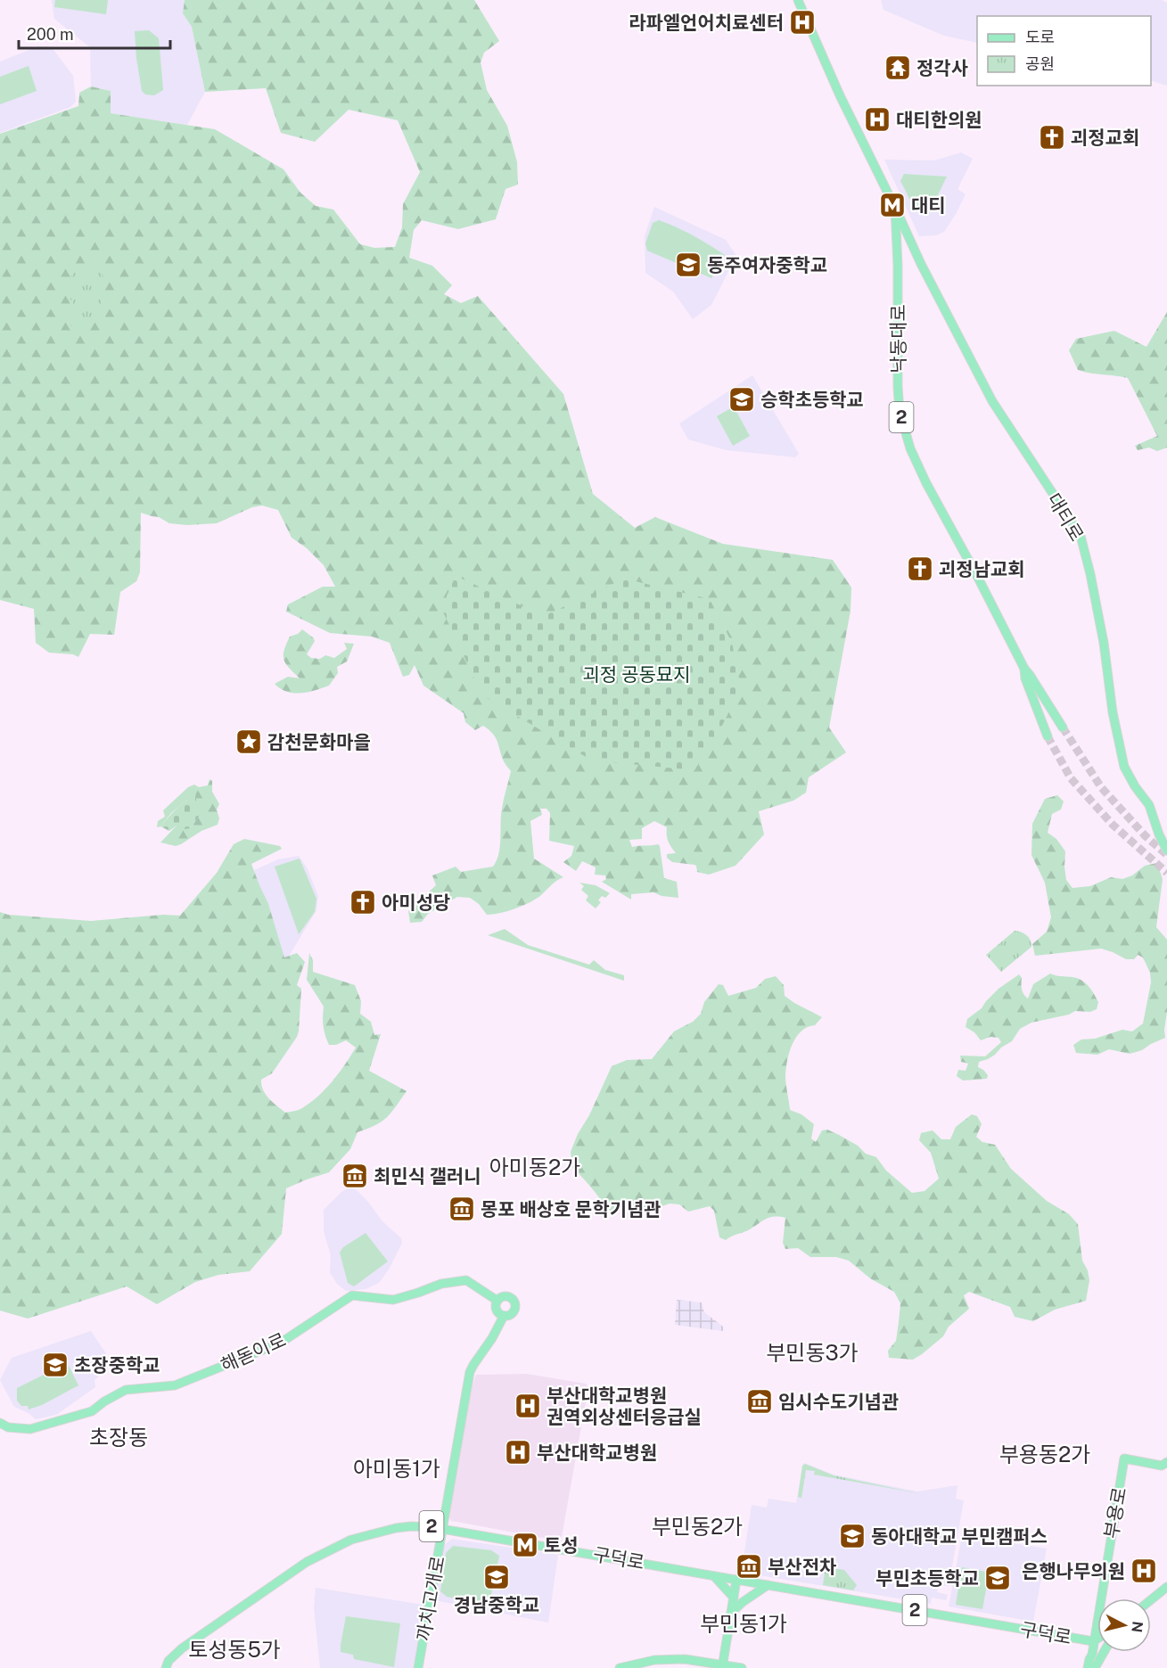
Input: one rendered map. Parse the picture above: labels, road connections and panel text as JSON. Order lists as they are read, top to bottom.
{
  "streets": {
    "main road": [
      "낙동대로",
      "2",
      "대티로",
      "해돋이로",
      "부용로",
      "구덕로",
      "까치고개로"
    ]
  },
  "crossings": [
    ["낙동대로", "대티로"],
    ["해돋이로", "까치고개로"],
    ["부용로", "구덕로"],
    ["구덕로", "까치고개로"]
  ],
  "districts": [
    "아미동2가",
    "부민동3가",
    "초장동",
    "부용동2가",
    "아미동1가",
    "부민동2가",
    "부민동1가",
    "토성동5가"
  ],
  "parks": ["괴정 공동묘지"],
  "places": {
    "hospital": [
      "라파엘언어치료센터",
      "대티한의원",
      "부산대학교병원 권역외상센터응급실",
      "부산대학교병원",
      "은행나무의원"
    ],
    "temple": ["정각사"],
    "church": ["괴정교회", "괴정남교회", "아미성당"],
    "metro station": ["대티", "토성"],
    "school or university": [
      "동주여자중학교",
      "승학초등학교",
      "초장중학교",
      "동아대학교 부민캠퍼스",
      "경남중학교",
      "부민초등학교"
    ],
    "place": ["감천문화마을"],
    "museum": [
      "최민식 갤러니",
      "몽포 배상호 문학기념관",
      "임시수도기념관",
      "부산전차"
    ]
  },
  "legend": ["도로", "공원"],
  "scale_bar": "200 m",
  "north": "right"
}
